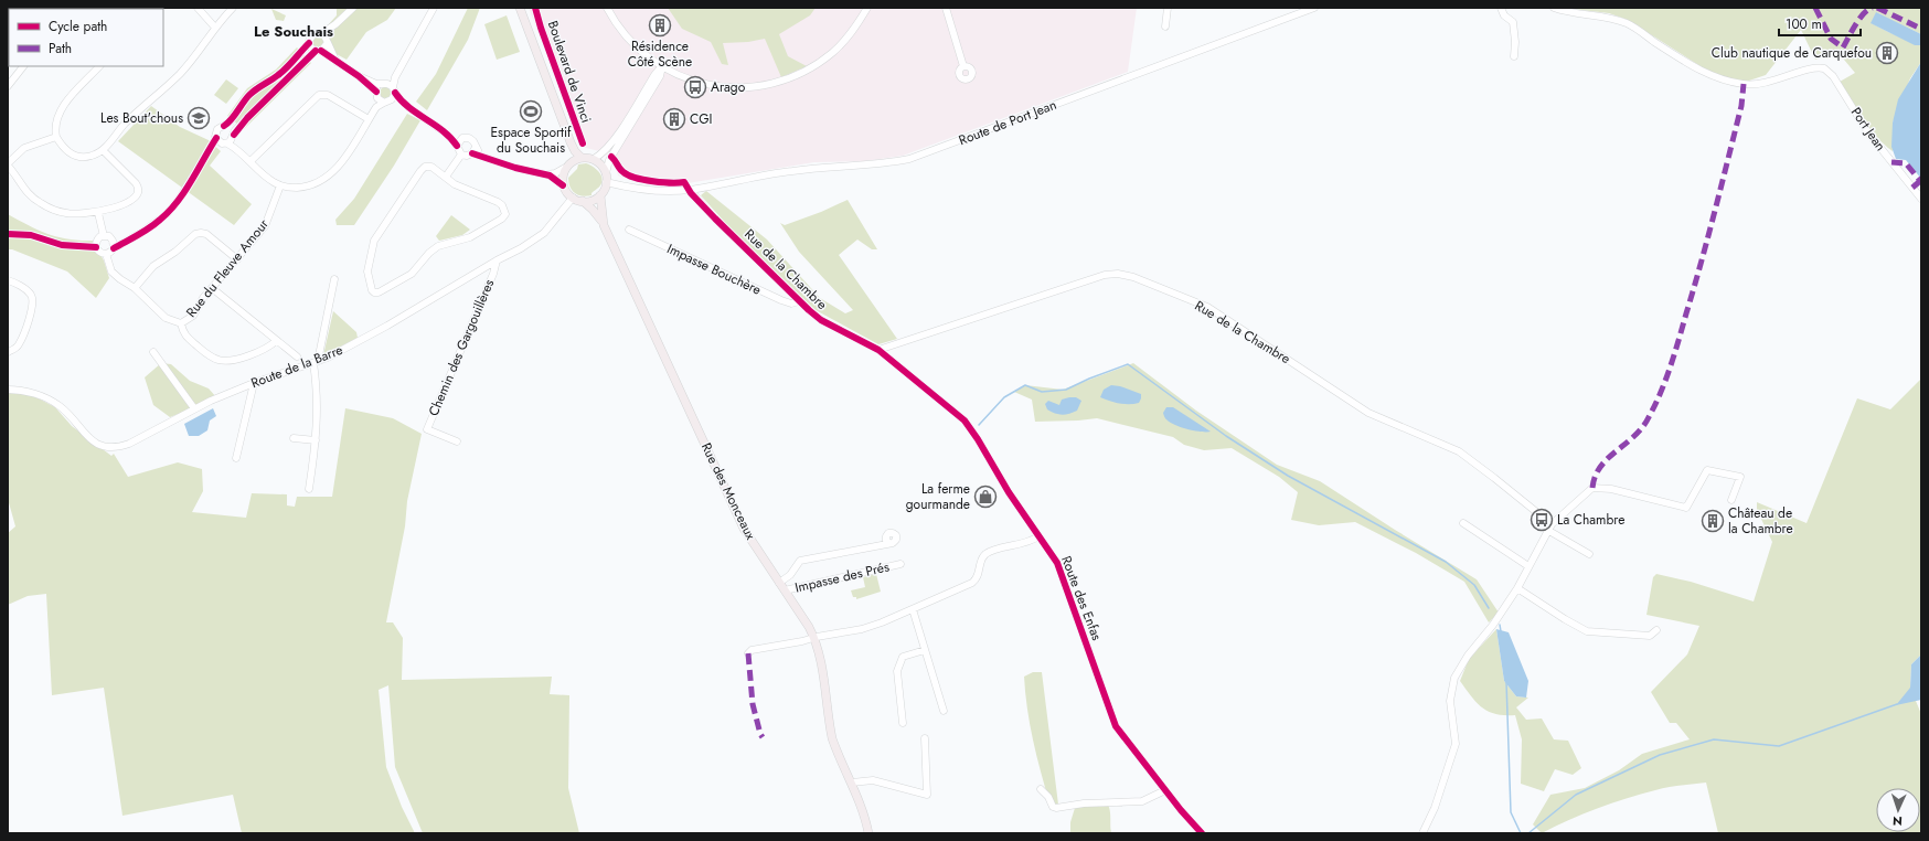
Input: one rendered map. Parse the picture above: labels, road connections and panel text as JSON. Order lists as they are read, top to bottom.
{
  "streets": {
    "main road": ["Boulevard de Vinci", "Rue des Monceaux"],
    "street": [
      "Route de Port Jean",
      "Port Jean",
      "Rue du Fleuve Amour",
      "Impasse Bouchère",
      "Rue de la Chambre",
      "Chemin des Gargouillères",
      "Route de la Barre",
      "Impasse des Prés",
      "Route des Enfas"
    ]
  },
  "crossings": [
    ["Boulevard de Vinci", "Route de Port Jean"],
    ["Boulevard de Vinci", "Route de la Barre"],
    ["Boulevard de Vinci", "Rue des Monceaux"],
    ["Route de Port Jean", "Rue de la Chambre"],
    ["Route de Port Jean", "Route de la Barre"],
    ["Route de Port Jean", "Rue des Monceaux"],
    ["Impasse Bouchère", "Rue de la Chambre"],
    ["Rue de la Chambre", "Route des Enfas"],
    ["Chemin des Gargouillères", "Route de la Barre"],
    ["Route de la Barre", "Rue des Monceaux"],
    ["Rue des Monceaux", "Impasse des Prés"]
  ],
  "districts": ["Le Souchais"],
  "places": {
    "building": [
      "Résidence Côté Scène",
      "Club nautique de Carquefou",
      "CGI",
      "Château de la Chambre"
    ],
    "bus stop": ["Arago", "La Chambre"],
    "sports": ["Espace Sportif du Souchais"],
    "school or university": ["Les Bout'chous"],
    "shop": ["La ferme gourmande"]
  },
  "legend": ["Cycle path", "Path"],
  "scale_bar": "100 m",
  "north": "bottom"
}
